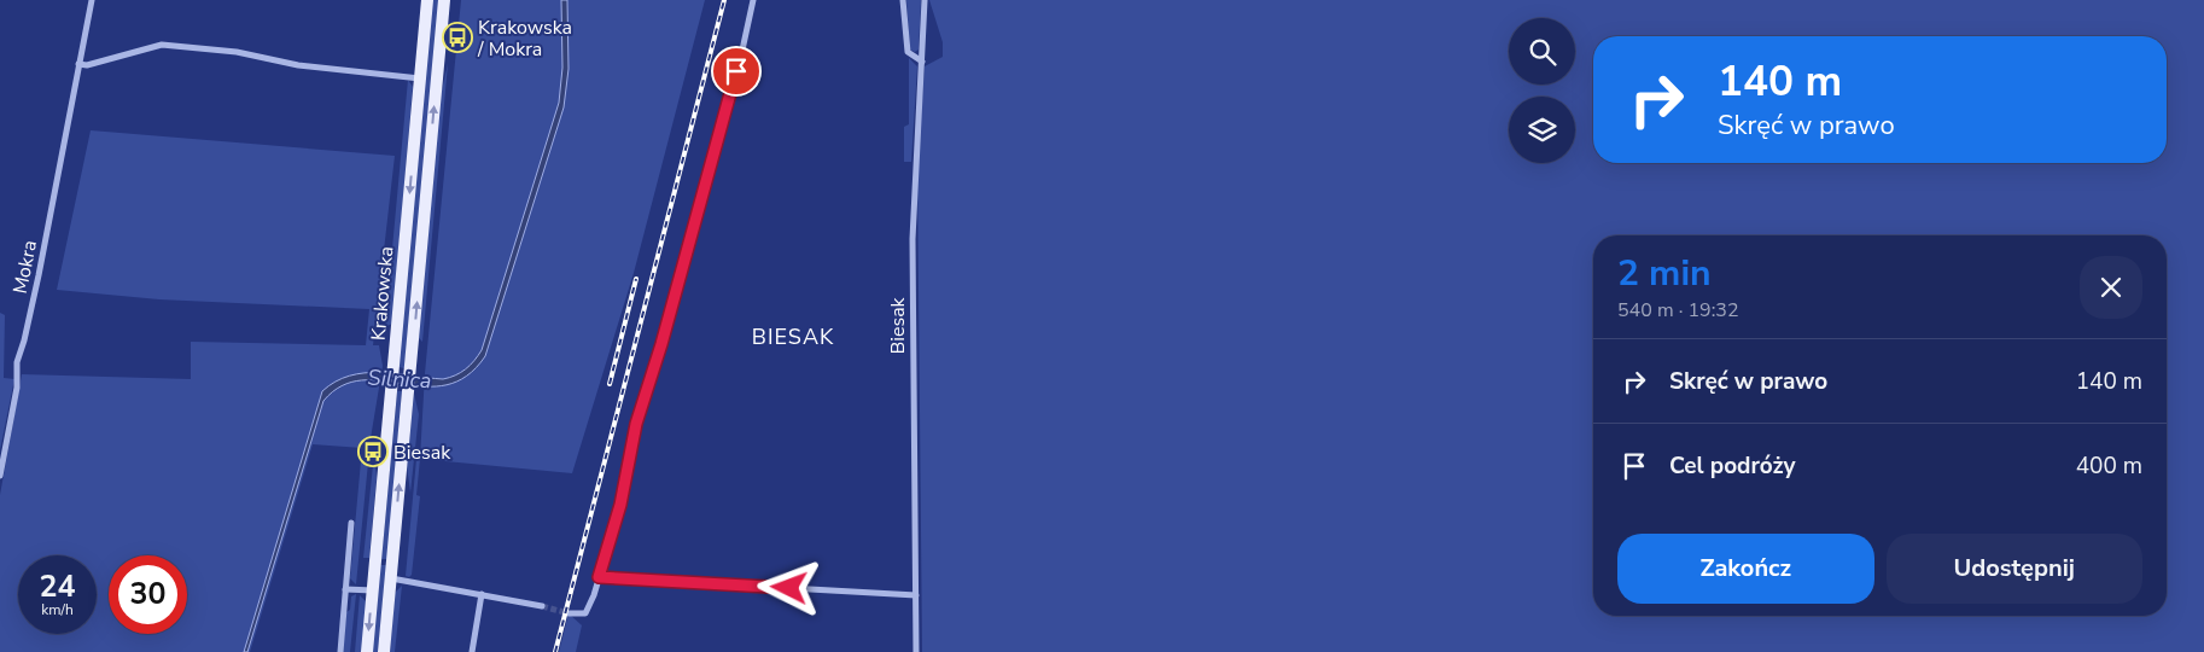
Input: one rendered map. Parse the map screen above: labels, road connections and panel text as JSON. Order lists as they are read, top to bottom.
{
  "streets": {
    "main road": ["Krakowska"],
    "street": ["Mokra", "Biesak"]
  },
  "districts": ["BIESAK"],
  "water": ["Silnica"],
  "places": {
    "bus stop": ["Krakowska / Mokra", "Biesak"]
  },
  "page": {
    "turn": ["140 m", "Skręć w prawo"],
    "heading": ["2 min", "540 m · 19:32"],
    "list": [
      {
        "name": "Skręć w prawo",
        "value": "140 m"
      },
      {
        "name": "Cel podróży",
        "value": "400 m"
      }
    ],
    "buttons": ["Zakończ", "Udostępnij"],
    "speed": "24 km/h",
    "limit": "30"
  }
}
